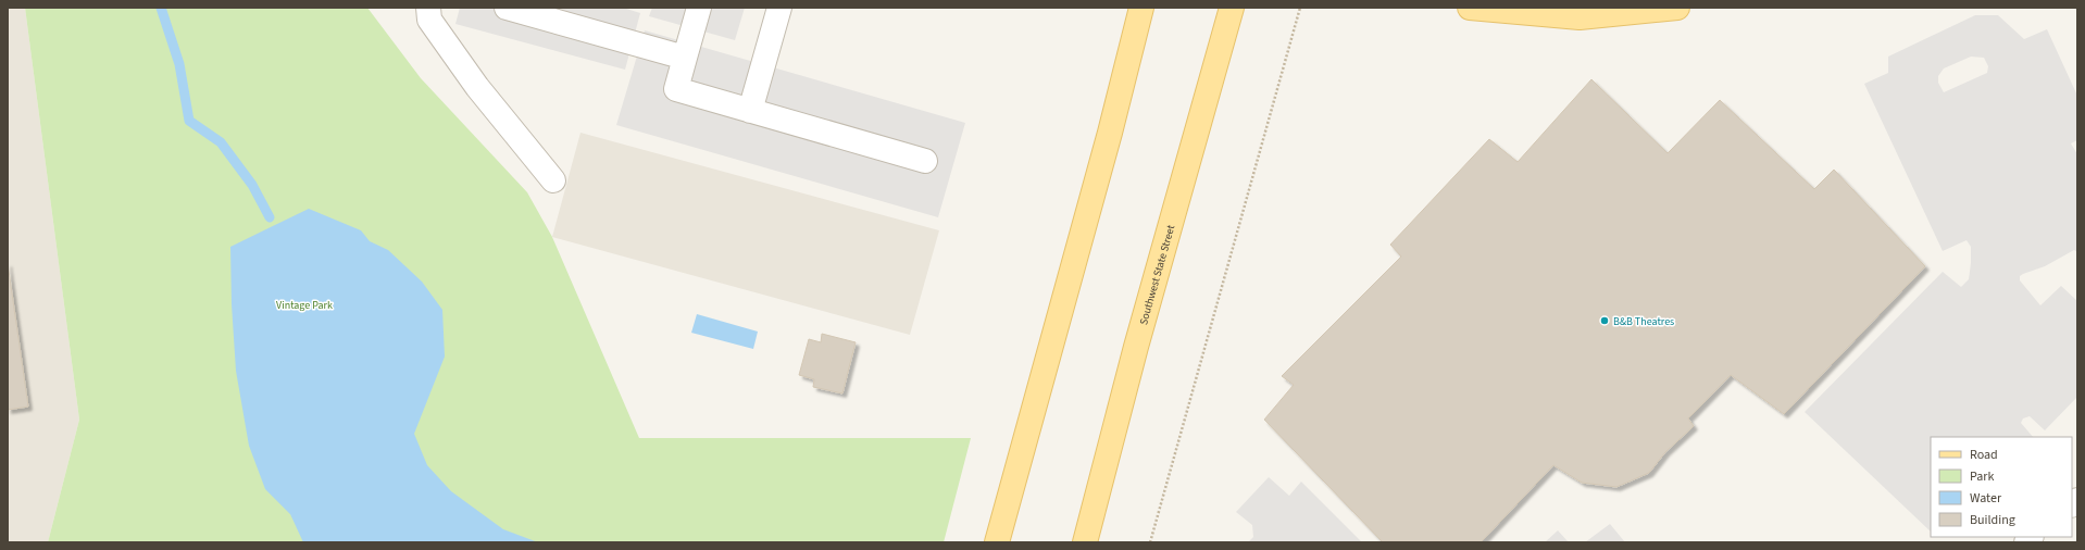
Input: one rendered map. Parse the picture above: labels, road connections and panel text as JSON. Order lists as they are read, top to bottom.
{
  "streets": {
    "main road": ["Southwest State Street"]
  },
  "parks": ["Vintage Park"],
  "places": ["B&B Theatres"],
  "legend": [
    "Road",
    "Park",
    "Water",
    "Building"
  ]
}
